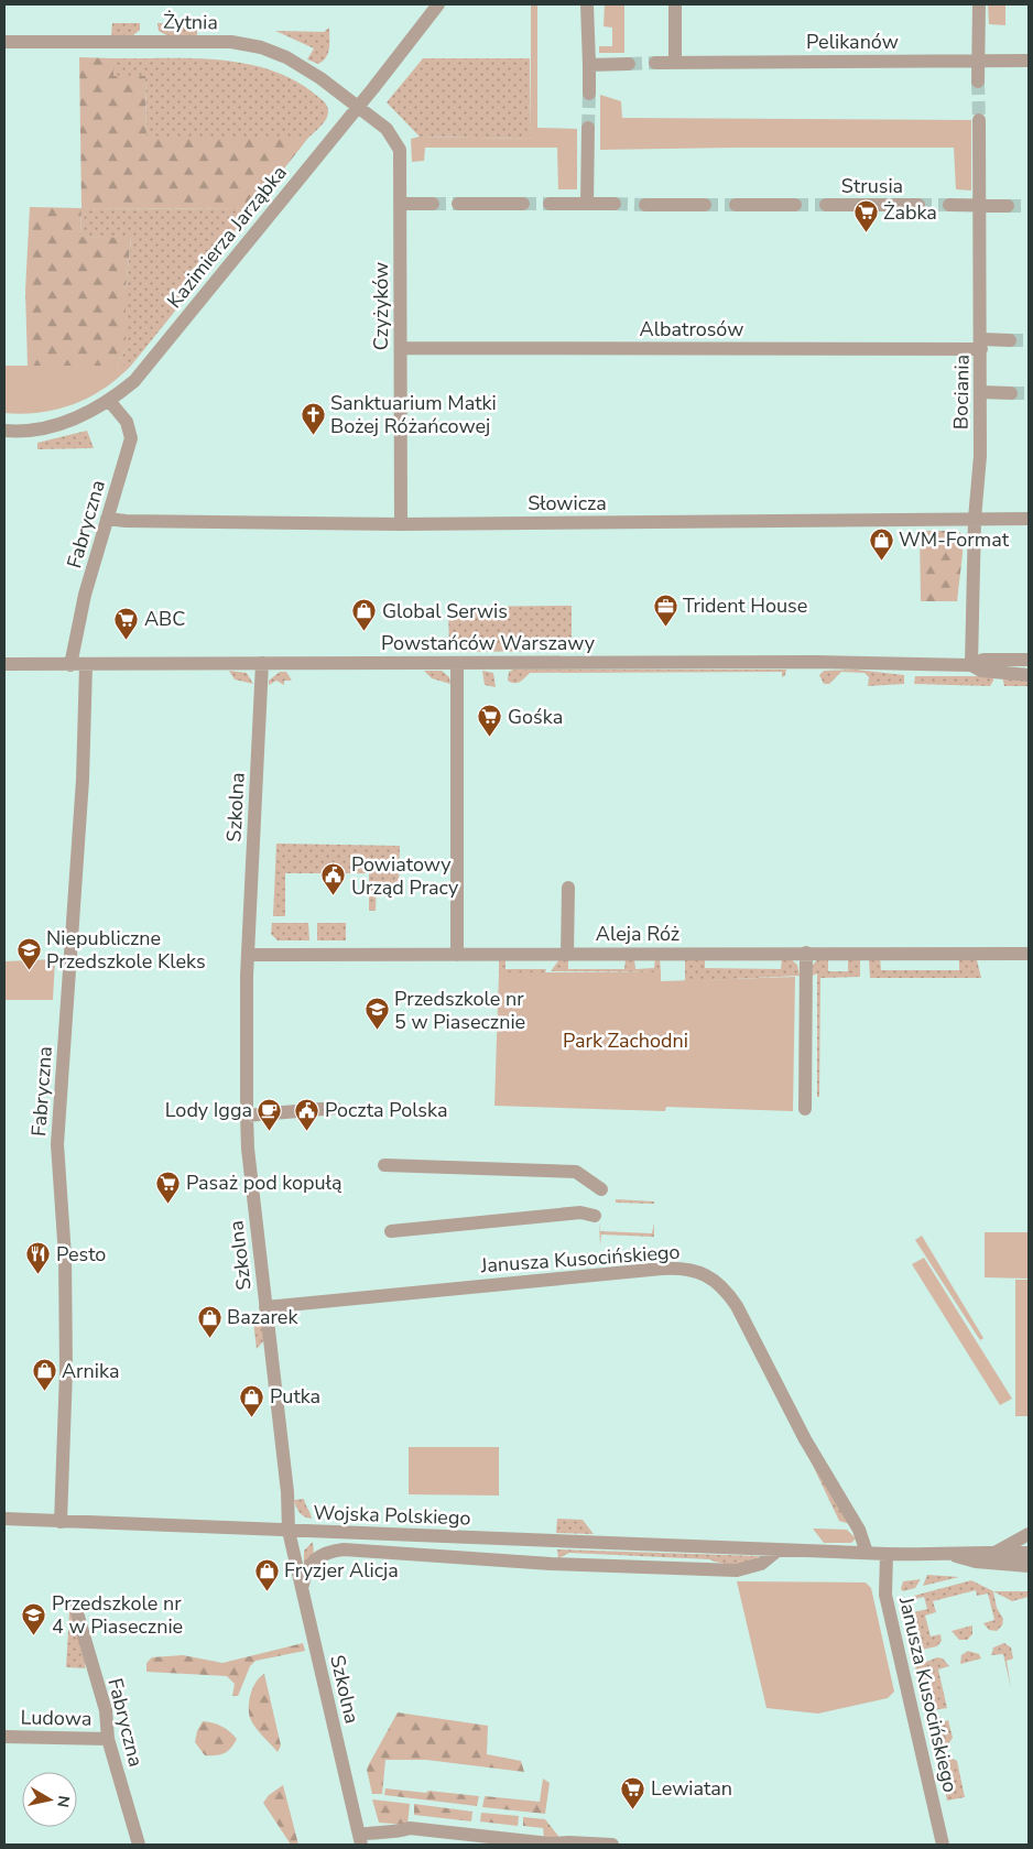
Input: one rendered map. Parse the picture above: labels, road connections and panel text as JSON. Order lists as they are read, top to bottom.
{
  "streets": {
    "street": [
      "Żytnia",
      "Pelikanów",
      "Strusia",
      "Kazimierza Jarząbka",
      "Czyżyków",
      "Albatrosów",
      "Bociania",
      "Słowicza",
      "Fabryczna",
      "Powstańców Warszawy",
      "Szkolna",
      "Aleja Róż",
      "Janusza Kusocińskiego",
      "Wojska Polskiego",
      "Ludowa"
    ]
  },
  "crossings": [
    ["Żytnia", "Kazimierza Jarząbka"],
    ["Żytnia", "Czyżyków"],
    ["Kazimierza Jarząbka", "Czyżyków"],
    ["Kazimierza Jarząbka", "Fabryczna"],
    ["Czyżyków", "Albatrosów"],
    ["Czyżyków", "Słowicza"],
    ["Albatrosów", "Bociania"],
    ["Bociania", "Słowicza"],
    ["Bociania", "Powstańców Warszawy"],
    ["Słowicza", "Fabryczna"],
    ["Fabryczna", "Powstańców Warszawy"],
    ["Fabryczna", "Wojska Polskiego"],
    ["Fabryczna", "Ludowa"],
    ["Powstańców Warszawy", "Szkolna"],
    ["Szkolna", "Aleja Róż"],
    ["Szkolna", "Janusza Kusocińskiego"],
    ["Szkolna", "Wojska Polskiego"],
    ["Janusza Kusocińskiego", "Wojska Polskiego"]
  ],
  "parks": ["Park Zachodni"],
  "places": {
    "supermarket": [
      "Żabka",
      "ABC",
      "Gośka",
      "Pasaż pod kopułą",
      "Lewiatan"
    ],
    "church": ["Sanktuarium Matki Bożej Różańcowej"],
    "shop": [
      "WM-Format",
      "Global Serwis",
      "Bazarek",
      "Arnika",
      "Putka",
      "Fryzjer Alicja"
    ],
    "office": ["Trident House"],
    "public building": ["Powiatowy Urząd Pracy", "Poczta Polska"],
    "school or university": ["Niepubliczne Przedszkole Kleks", "Przedszkole nr 5 w Piasecznie", "Przedszkole nr 4 w Piasecznie"],
    "cafe": ["Lody Igga"],
    "restaurant": ["Pesto"]
  },
  "north": "right"
}
